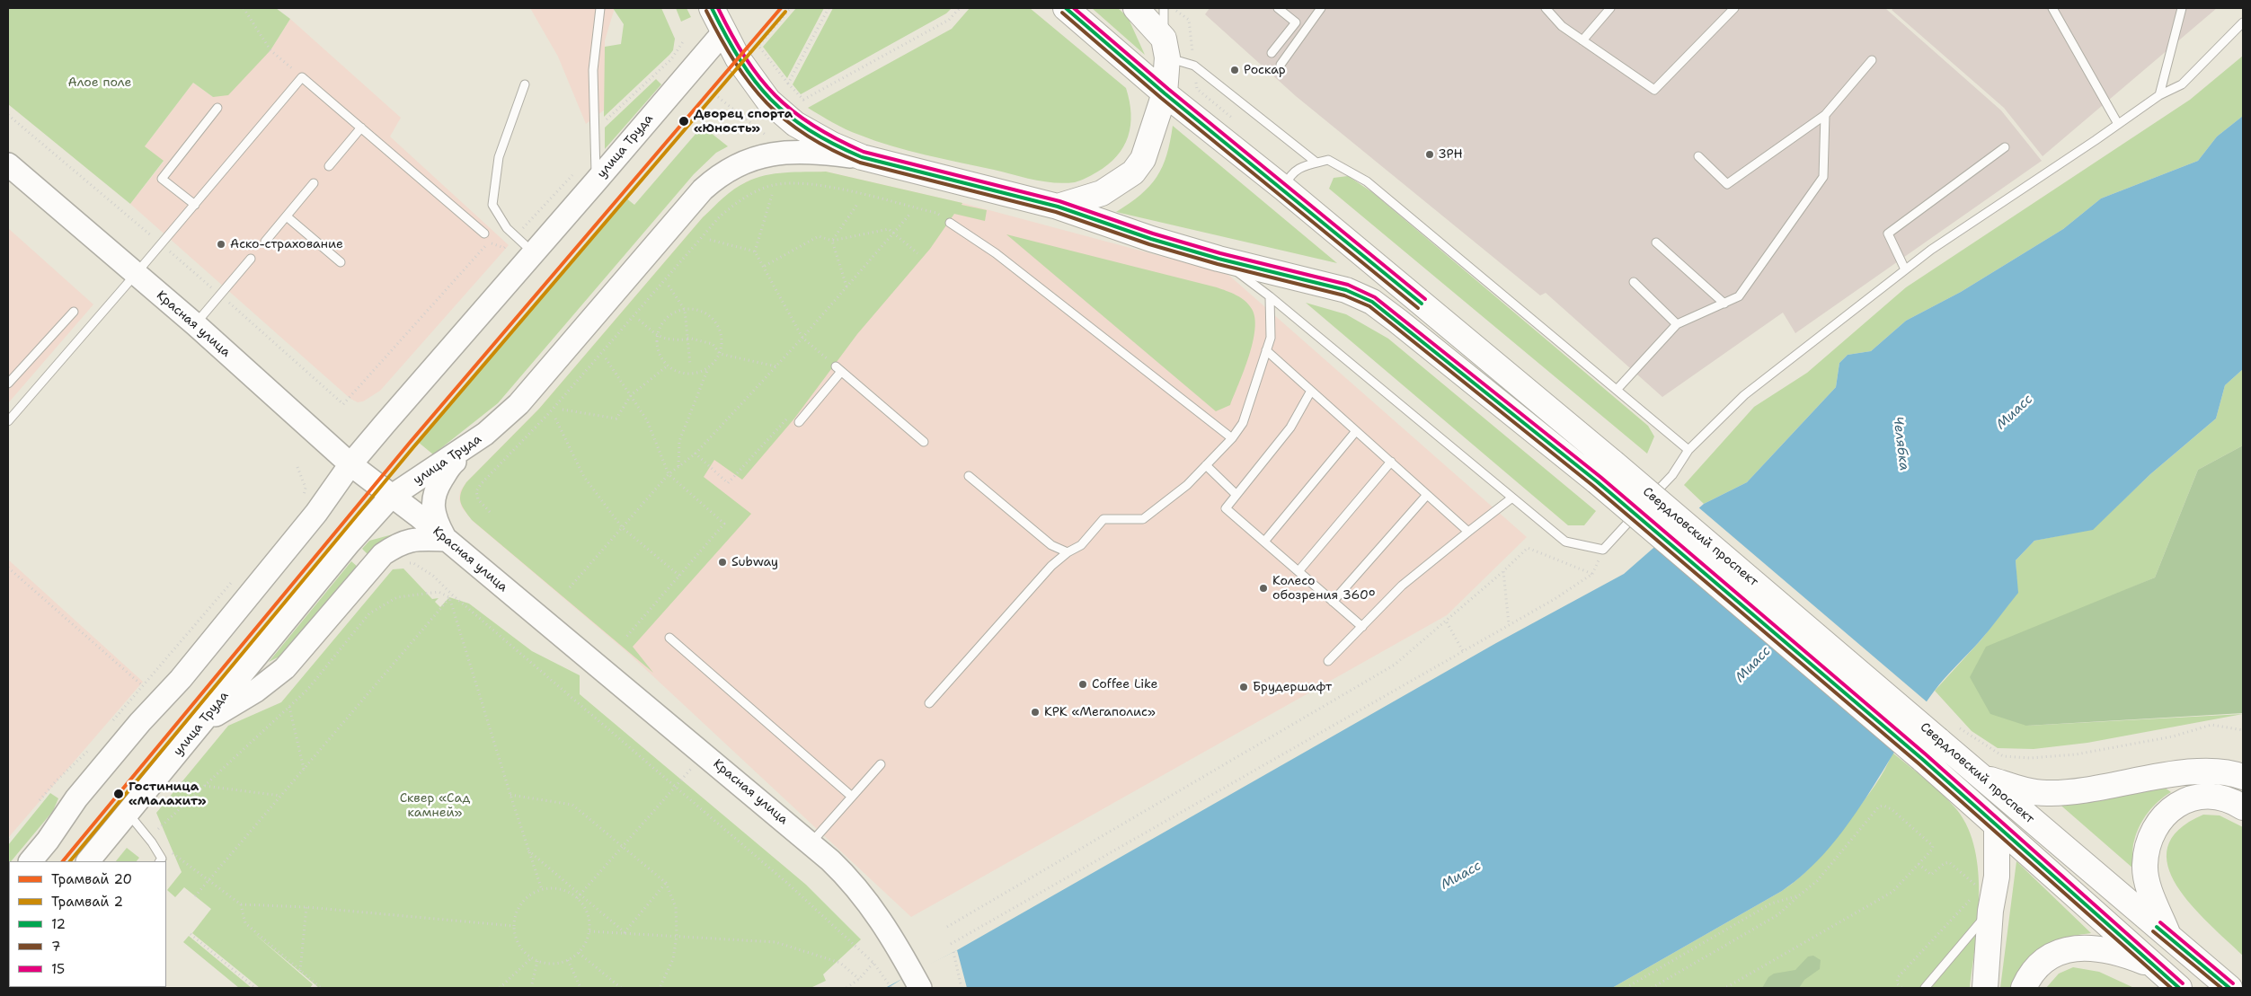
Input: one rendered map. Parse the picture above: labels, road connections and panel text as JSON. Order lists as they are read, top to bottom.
{
  "streets": {
    "main road": ["улица Труда", "Красная улица", "Свердловский проспект"]
  },
  "crossings": [
    ["улица Труда", "Красная улица"],
    ["улица Труда", "Свердловский проспект"]
  ],
  "water": ["Миасс", "Челябка"],
  "parks": ["Алое поле", "Сквер «Сад камней»"],
  "places": [
    "Роскар",
    "Дворец спорта «Юность»",
    "ЗРН",
    "Аско-страхование",
    "Subway",
    "Колесо обозрения 360°",
    "Coffee Like",
    "Брудершафт",
    "КРК «Мегаполис»",
    "Гостиница «Малахит»"
  ],
  "lines": [
    "tram line 20",
    "transit line 12",
    "transit line 15",
    "transit line 7",
    "tram line 2"
  ],
  "legend": [
    "Трамвай 20",
    "Трамвай 2",
    "12",
    "7",
    "15"
  ]
}
